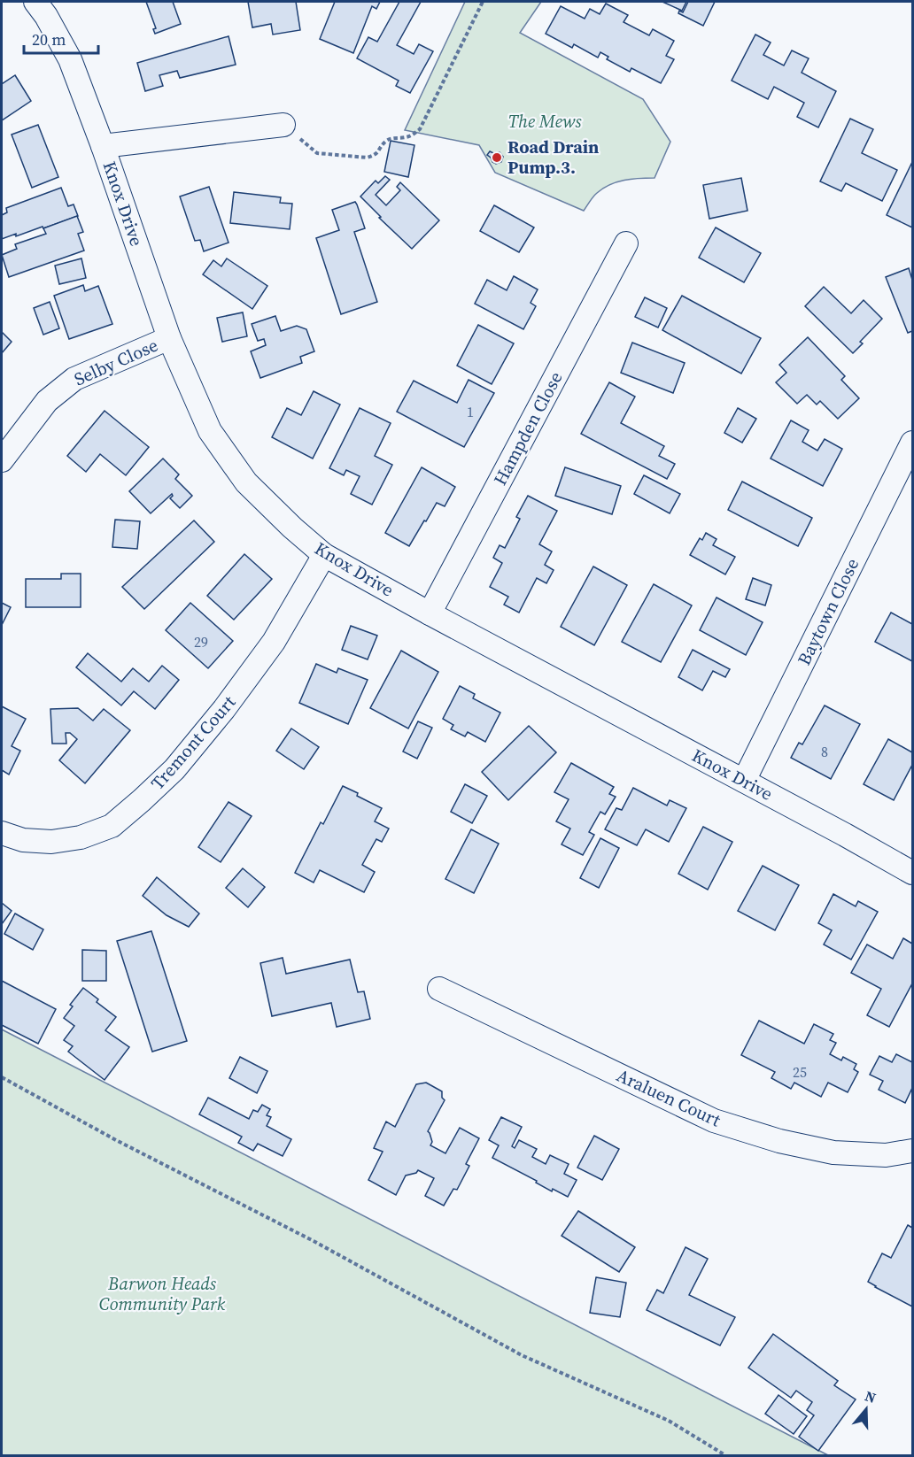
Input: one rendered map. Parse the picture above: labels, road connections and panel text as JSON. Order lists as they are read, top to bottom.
{
  "streets": {
    "street": [
      "Knox Drive",
      "Selby Close",
      "Hampden Close",
      "Baytown Close",
      "Tremont Court",
      "Araluen Court"
    ]
  },
  "crossings": [
    ["Knox Drive", "Selby Close"],
    ["Knox Drive", "Hampden Close"],
    ["Knox Drive", "Baytown Close"],
    ["Knox Drive", "Tremont Court"]
  ],
  "parks": ["The Mews", "Barwon Heads Community Park"],
  "places": ["Road Drain Pump.3."],
  "house_numbers": [
    "1",
    "29",
    "8",
    "25"
  ],
  "scale_bar": "20 m",
  "north": "top"
}
